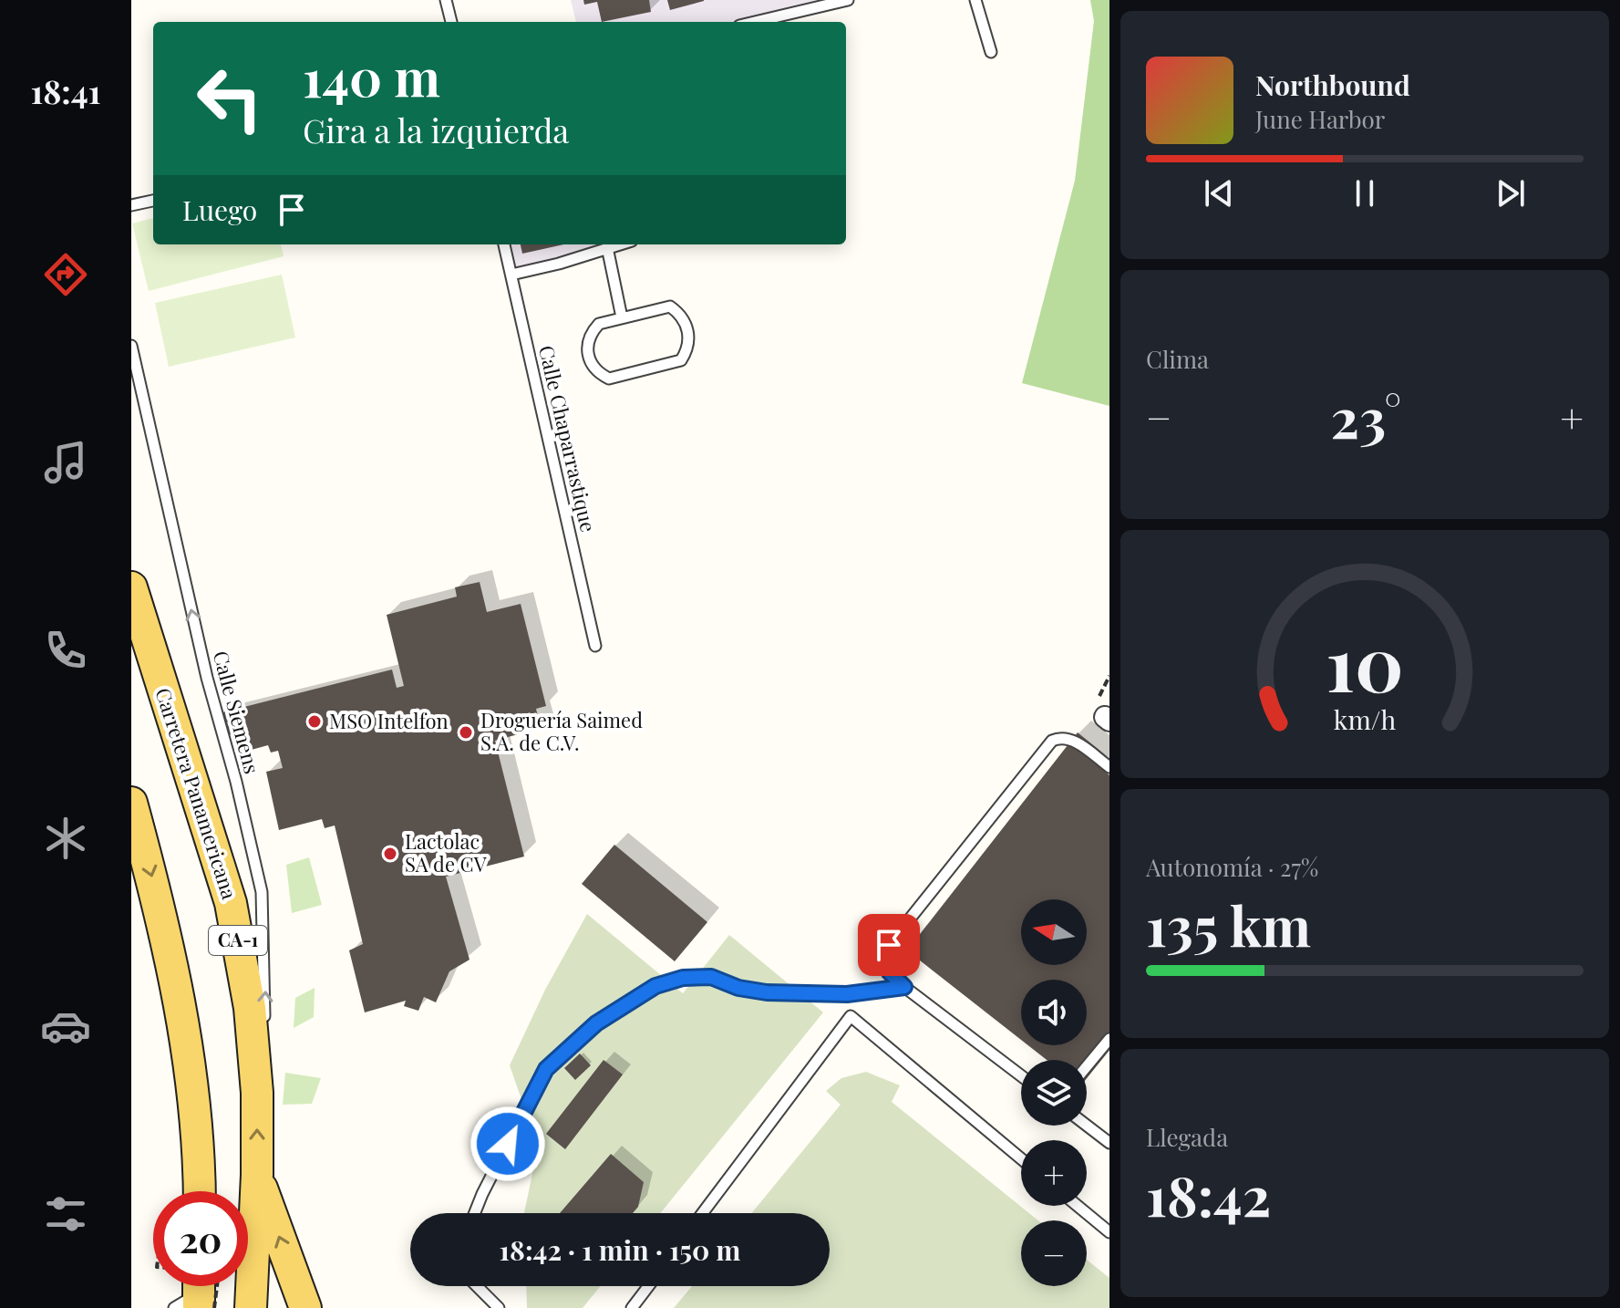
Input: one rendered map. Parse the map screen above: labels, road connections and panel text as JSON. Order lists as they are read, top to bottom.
{
  "streets": {
    "main road": ["Carretera Panamericana", "CA-1"],
    "lane": ["Calle Chaparrastique", "Calle Siemens"]
  },
  "one_way": ["Calle Siemens"],
  "places": ["MSO Intelfon", "Droguería Saimed S.A. de C.V.", "Lactolac SA de CV"],
  "north": "left",
  "page": {
    "tabs": "18:41",
    "turn": ["140 m", "Gira a la izquierda"],
    "song": ["Northbound", "June Harbor"],
    "then": "Luego",
    "tile": [
      "Clima",
      ["Autonomía · 27%", "135 km"],
      ["Llegada", "18:42"]
    ],
    "heat": ["−", "23°", "+"],
    "map_buttons": ["+", "−"],
    "limit": "20",
    "trip": "18:42 · 1 min · 150 m",
    "gauge": ["10", "km/h"]
  }
}
